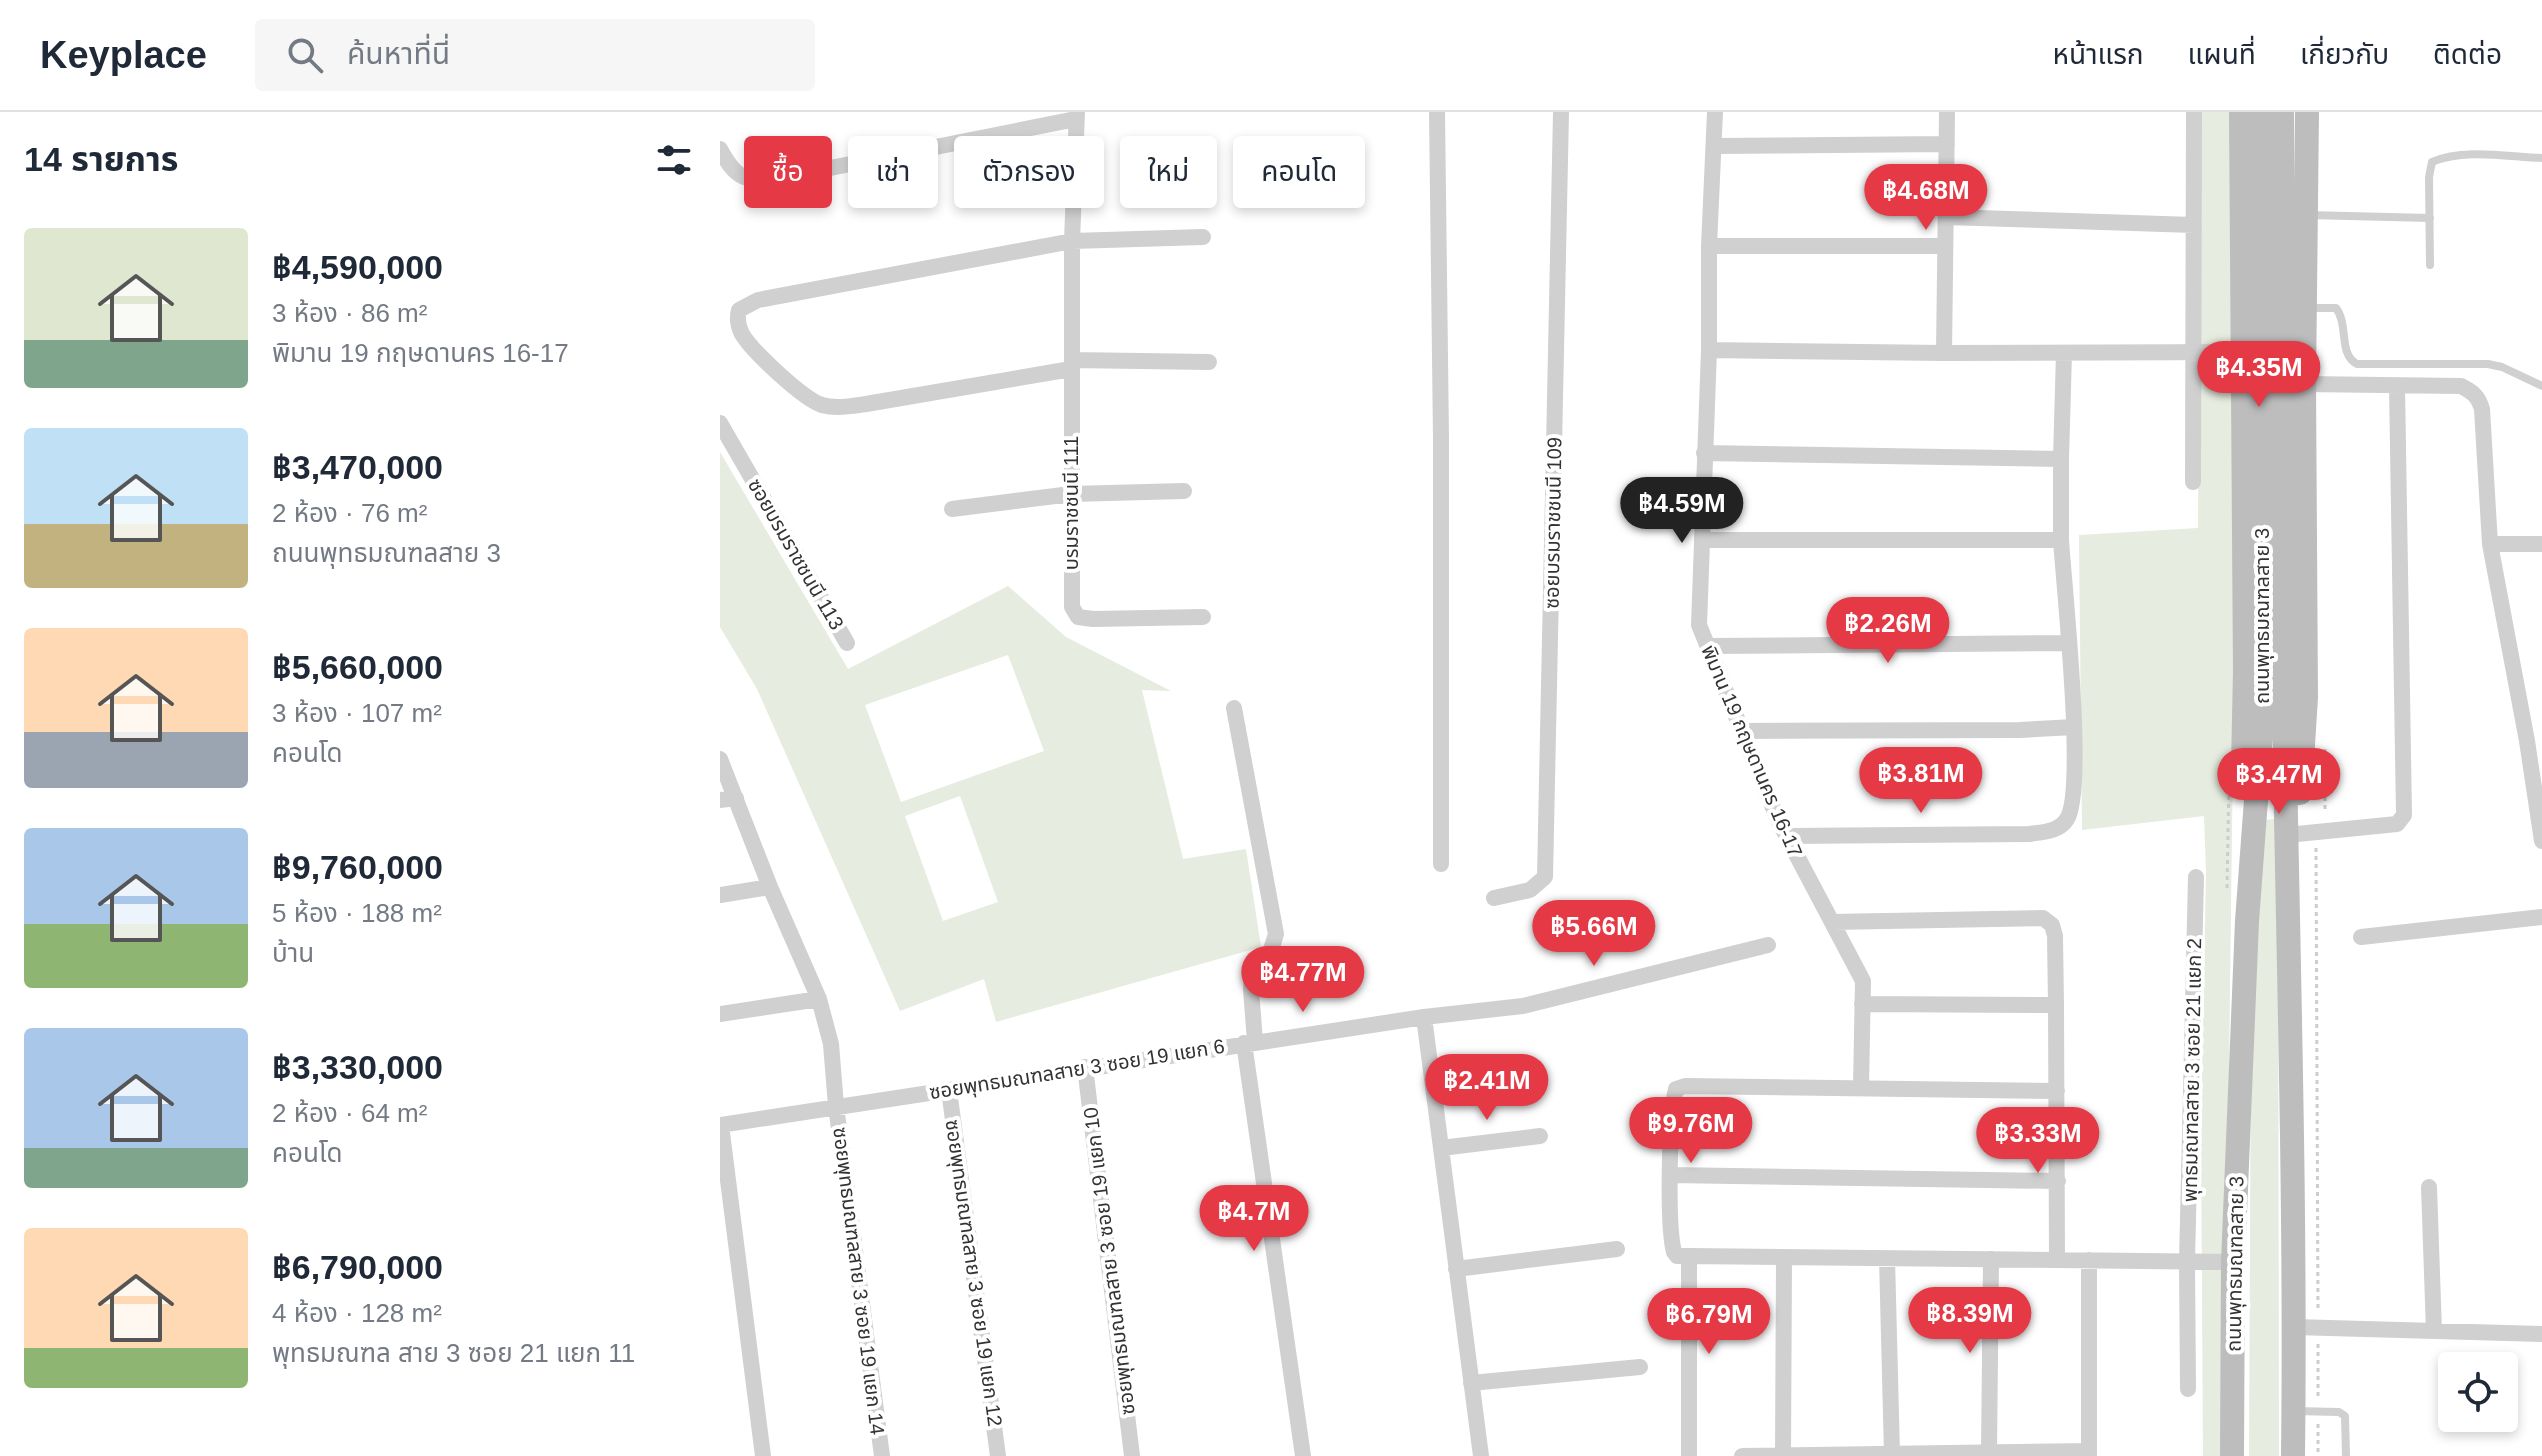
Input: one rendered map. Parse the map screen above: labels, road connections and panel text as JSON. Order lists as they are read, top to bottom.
{
  "streets": {
    "main road": ["ถนนพุทธมณฑลสาย 3"],
    "street": [
      "บรมราชชนนี 111",
      "ซอยบรมราชชนนี 109",
      "ซอยบรมราชชนนี 113",
      "พิมาน 19 กฤษดานคร 16-17",
      "ซอยพุทธมณฑลสาย 3 ซอย 19 แยก 6",
      "พุทธมณฑลสาย 3 ซอย 21 แยก 2",
      "ซอยพุทธมณฑลสาย 3 ซอย 19 แยก 10",
      "ซอยพุทธมณฑลสาย 3 ซอย 19 แยก 12",
      "ซอยพุทธมณฑลสาย 3 ซอย 19 แยก 14"
    ]
  },
  "crossings": [
    ["ซอยพุทธมณฑลสาย 3 ซอย 19 แยก 6", "ซอยพุทธมณฑลสาย 3 ซอย 19 แยก 10"],
    ["ซอยพุทธมณฑลสาย 3 ซอย 19 แยก 6", "ซอยพุทธมณฑลสาย 3 ซอย 19 แยก 12"],
    ["ซอยพุทธมณฑลสาย 3 ซอย 19 แยก 6", "ซอยพุทธมณฑลสาย 3 ซอย 19 แยก 14"]
  ],
  "page": {
    "header": "Keyplace",
    "search": "ค้นหาที่นี่",
    "nav": [
      "หน้าแรก",
      "แผนที่",
      "เกี่ยวกับ",
      "ติดต่อ"
    ],
    "heading": "14 รายการ",
    "chip": [
      "ซื้อ",
      "เช่า",
      "ตัวกรอง",
      "ใหม่",
      "คอนโด"
    ],
    "price": [
      "฿4.68M",
      "฿4.35M",
      "฿4.59M",
      "฿2.26M",
      "฿3.81M",
      "฿3.47M",
      "฿5.66M",
      "฿4.77M",
      "฿2.41M",
      "฿9.76M",
      "฿3.33M",
      "฿4.7M",
      "฿8.39M",
      "฿6.79M"
    ],
    "list": [
      {
        "name": "฿4,590,000",
        "note": "3 ห้อง · 86 m² · พิมาน 19 กฤษดานคร 16-17"
      },
      {
        "name": "฿3,470,000",
        "note": "2 ห้อง · 76 m² · ถนนพุทธมณฑลสาย 3"
      },
      {
        "name": "฿5,660,000",
        "note": "3 ห้อง · 107 m² · คอนโด"
      },
      {
        "name": "฿9,760,000",
        "note": "5 ห้อง · 188 m² · บ้าน"
      },
      {
        "name": "฿3,330,000",
        "note": "2 ห้อง · 64 m² · คอนโด"
      },
      {
        "name": "฿6,790,000",
        "note": "4 ห้อง · 128 m² · พุทธมณฑล สาย 3 ซอย 21 แยก 11"
      }
    ]
  }
}
